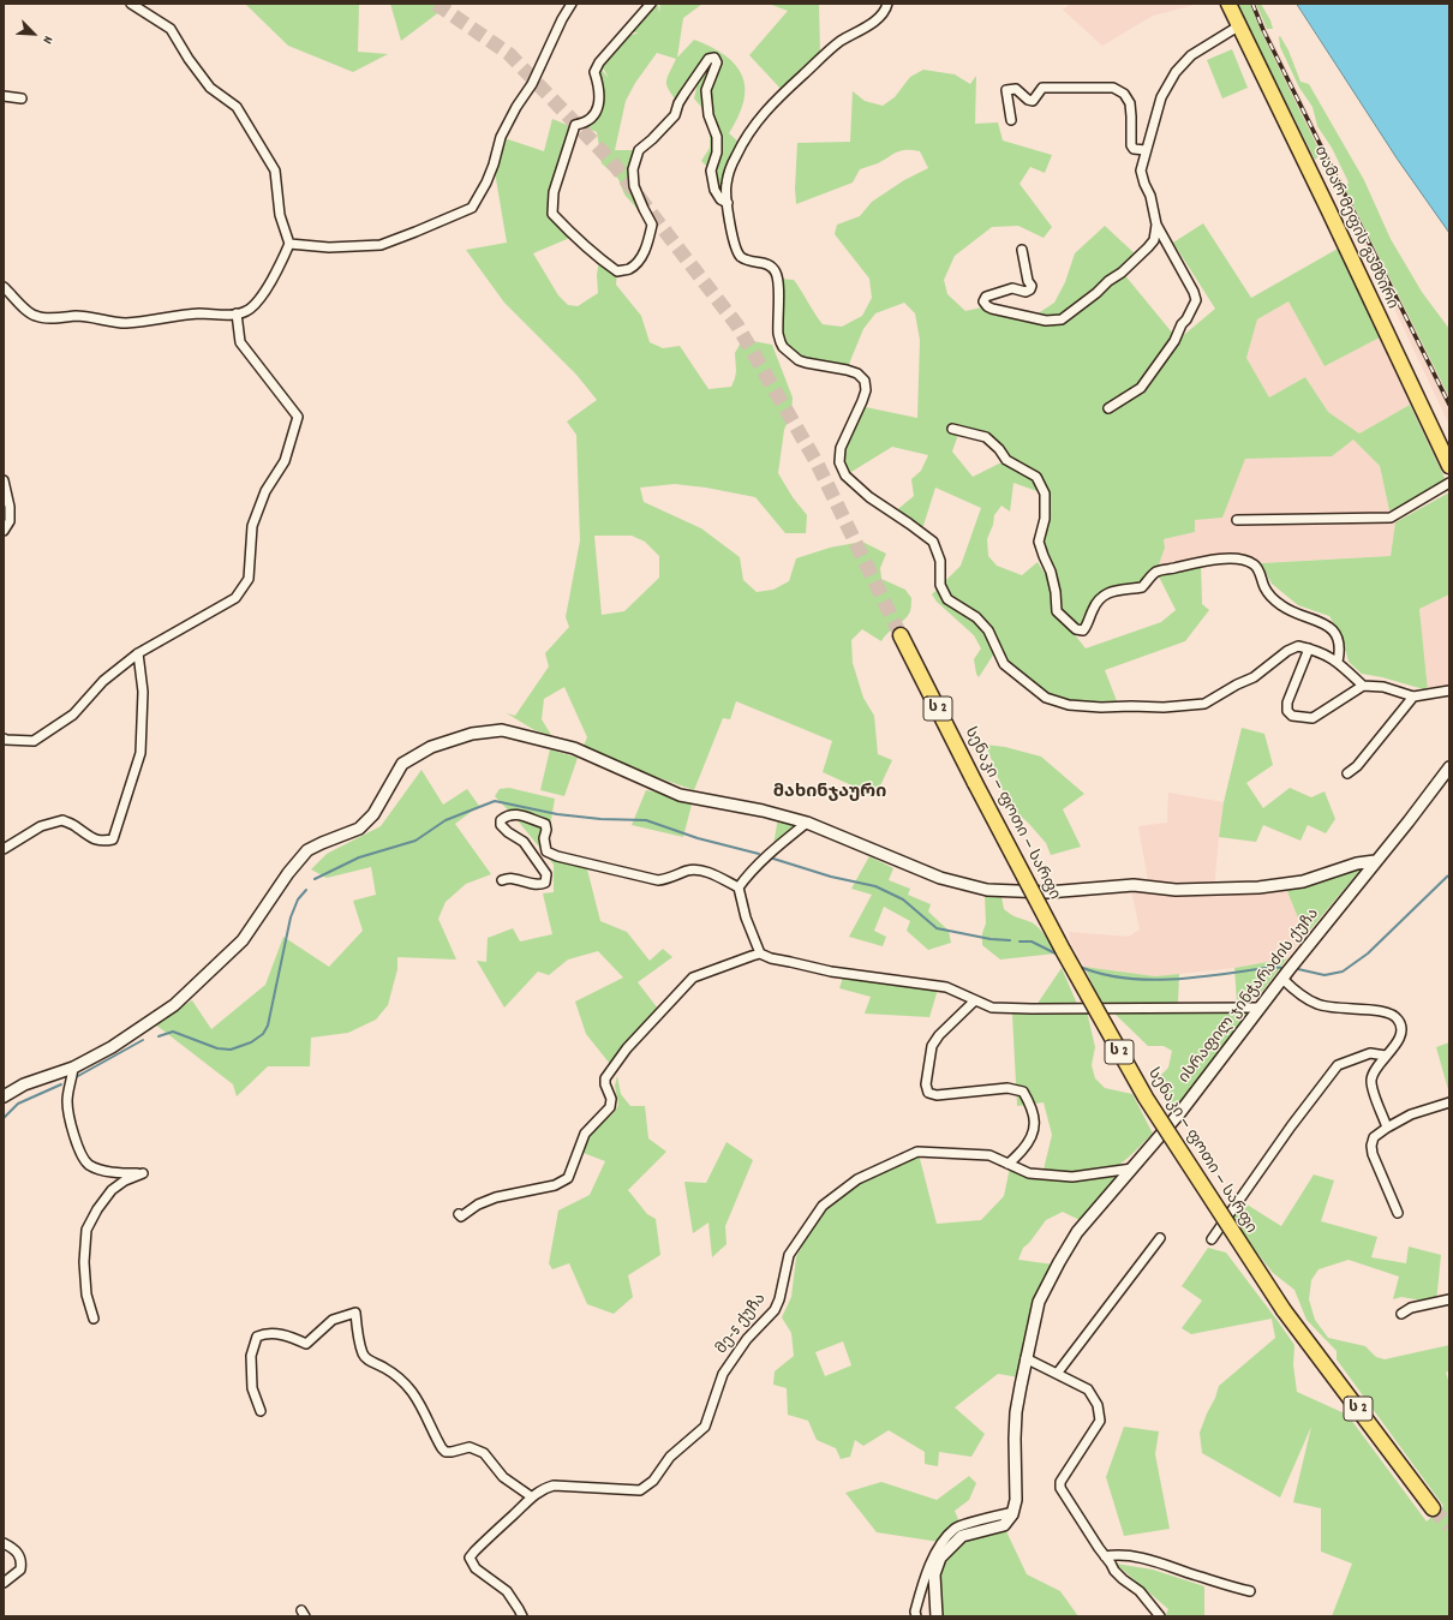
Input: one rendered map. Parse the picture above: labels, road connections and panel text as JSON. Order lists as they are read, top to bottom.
{
  "streets": {
    "main road": ["თამარ მეფის გამზირი", "ს 2", "სენაკი — ფოთი — სარფი"],
    "street": ["ისრაფილ ჯინჭარაძის ქუჩა", "მე-5 ქუჩა"]
  },
  "crossings": [
    ["ისრაფილ ჯინჭარაძის ქუჩა", "მე-5 ქუჩა"]
  ],
  "districts": ["მახინჯაური"],
  "north": "bottom right"
}
